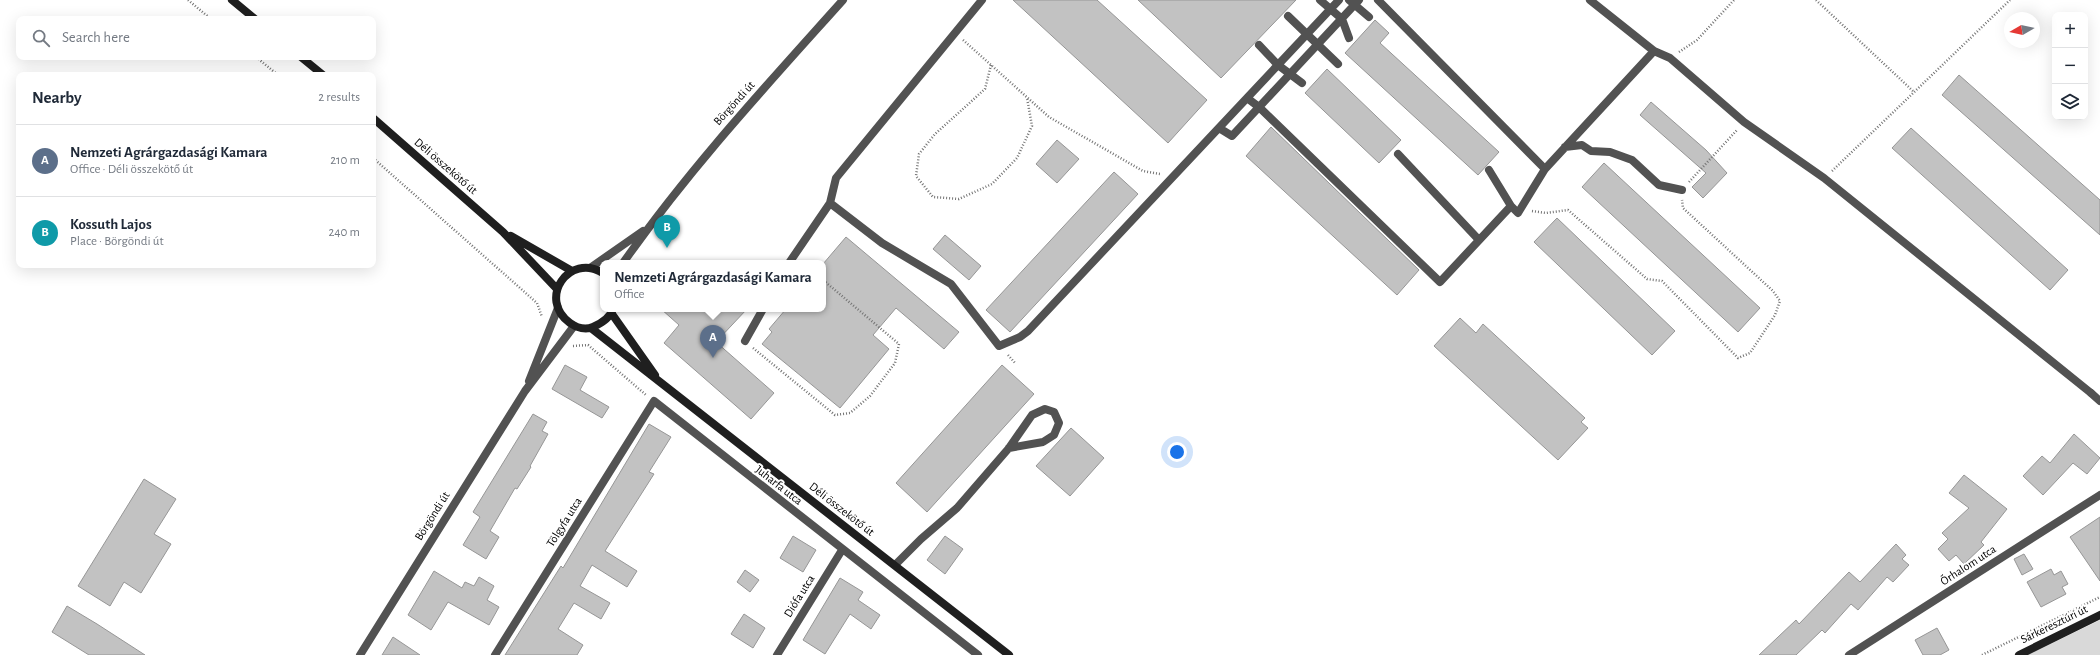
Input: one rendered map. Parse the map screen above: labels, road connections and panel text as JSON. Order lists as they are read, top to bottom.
{
  "streets": {
    "main road": ["Déli összekötő út", "Sárkeresztúri út"],
    "street": [
      "Börgöndi út",
      "Juharfa utca",
      "Tölgyfa utca",
      "Őrhalom utca",
      "Diófa utca"
    ]
  },
  "crossings": [
    ["Juharfa utca", "Tölgyfa utca"],
    ["Juharfa utca", "Diófa utca"]
  ],
  "north": "left",
  "page": {
    "map_buttons": ["+", "−"],
    "search": "Search here",
    "heading": ["Nearby", "2 results"],
    "list": [
      {
        "mark": "A",
        "name": "Nemzeti Agrárgazdasági Kamara",
        "note": "Office · Déli összekötő út",
        "value": "210 m"
      },
      {
        "mark": "B",
        "name": "Kossuth Lajos",
        "note": "Place · Börgöndi út",
        "value": "240 m"
      }
    ],
    "pins": ["B", "A"],
    "popup": ["Nemzeti Agrárgazdasági Kamara", "Office"]
  }
}
